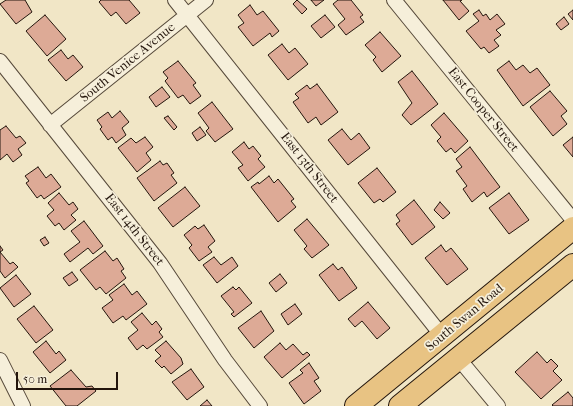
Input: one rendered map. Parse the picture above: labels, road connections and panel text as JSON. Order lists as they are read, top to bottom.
{
  "streets": {
    "main road": ["South Swan Road"],
    "street": [
      "South Venice Avenue",
      "East Cooper Street",
      "East 13th Street",
      "East 14th Street"
    ]
  },
  "crossings": [
    ["South Venice Avenue", "East 13th Street"],
    ["South Venice Avenue", "East 14th Street"],
    ["East 13th Street", "South Swan Road"]
  ],
  "scale_bar": "50 m"
}
